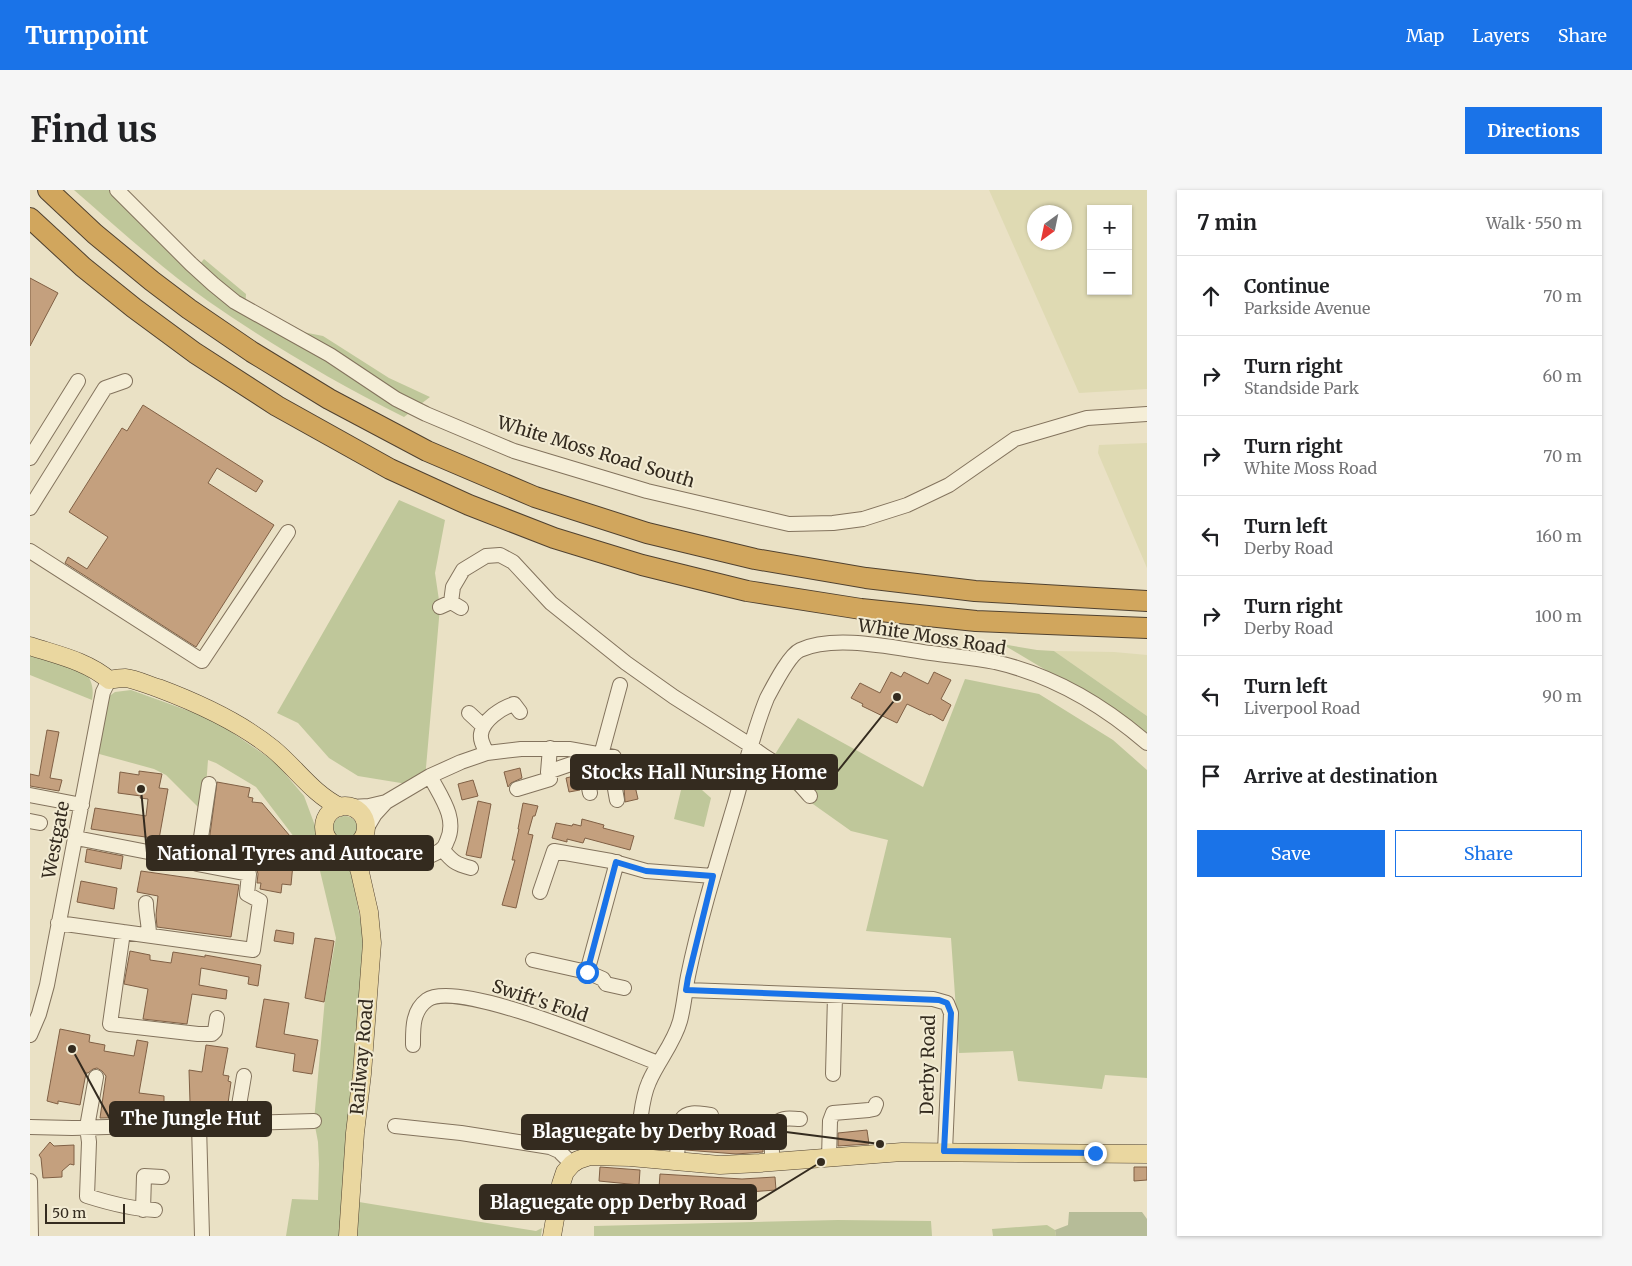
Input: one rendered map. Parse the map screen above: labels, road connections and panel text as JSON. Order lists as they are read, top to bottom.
{
  "streets": {
    "main road": ["Railway Road"],
    "street": [
      "White Moss Road South",
      "White Moss Road",
      "Westgate",
      "Swift's Fold",
      "Derby Road"
    ]
  },
  "crossings": [
    ["White Moss Road", "Swift's Fold"],
    ["White Moss Road", "Derby Road"]
  ],
  "places": [
    "Stocks Hall Nursing Home",
    "National Tyres and Autocare",
    "The Jungle Hut",
    "Blaguegate by Derby Road",
    "Blaguegate opp Derby Road"
  ],
  "scale_bar": "50 m",
  "north": "bottom left",
  "page": {
    "header": "Turnpoint",
    "nav": ["Map", "Layers", "Share"],
    "buttons": [
      "Directions",
      ["Save", "Share"]
    ],
    "title": "Find us",
    "heading": ["7 min", "Walk · 550 m"],
    "map_buttons": ["+", "−"],
    "list": [
      ["Continue", "Parkside Avenue", "70 m"],
      ["Turn right", "Standside Park", "60 m"],
      ["Turn right", "White Moss Road", "70 m"],
      ["Turn left", "Derby Road", "160 m"],
      ["Turn right", "Derby Road", "100 m"],
      ["Turn left", "Liverpool Road", "90 m"],
      "Arrive at destination"
    ],
    "scale": "50 m"
  }
}
